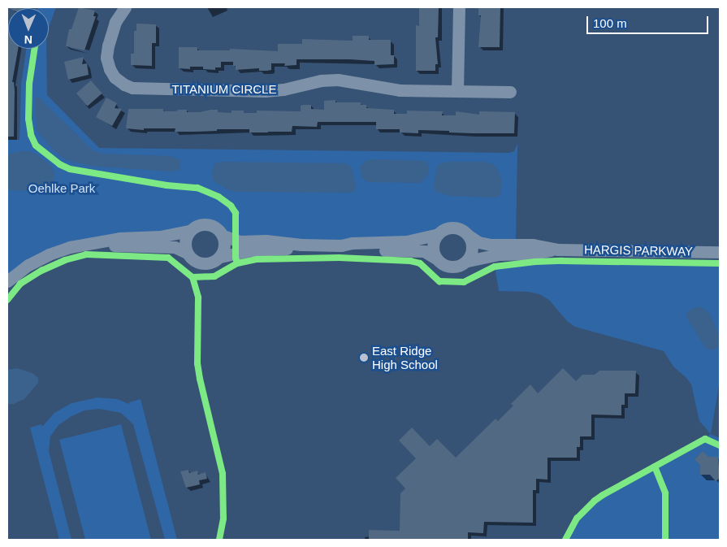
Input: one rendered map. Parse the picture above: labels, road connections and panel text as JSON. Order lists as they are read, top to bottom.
{
  "streets": {
    "street": ["TITANIUM CIRCLE", "HARGIS PARKWAY"]
  },
  "parks": ["Oehlke Park"],
  "places": ["East Ridge High School"],
  "scale_bar": "100 m",
  "north": "bottom"
}
